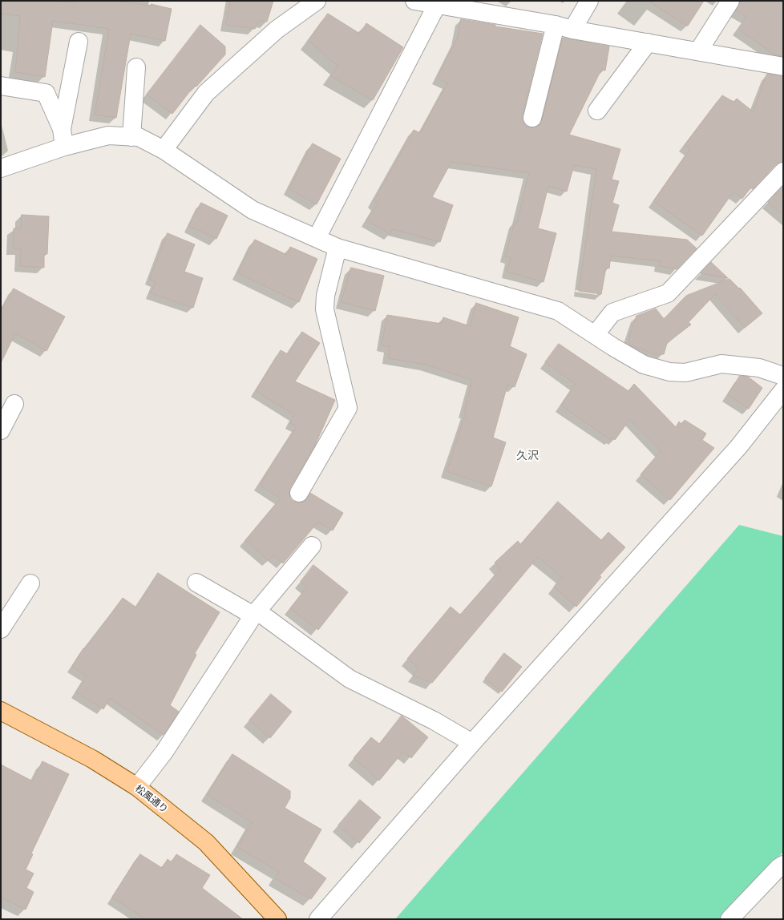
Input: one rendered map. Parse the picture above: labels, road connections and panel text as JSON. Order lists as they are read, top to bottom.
{
  "streets": {
    "main road": ["松風通り"]
  },
  "districts": ["久沢"]
}
